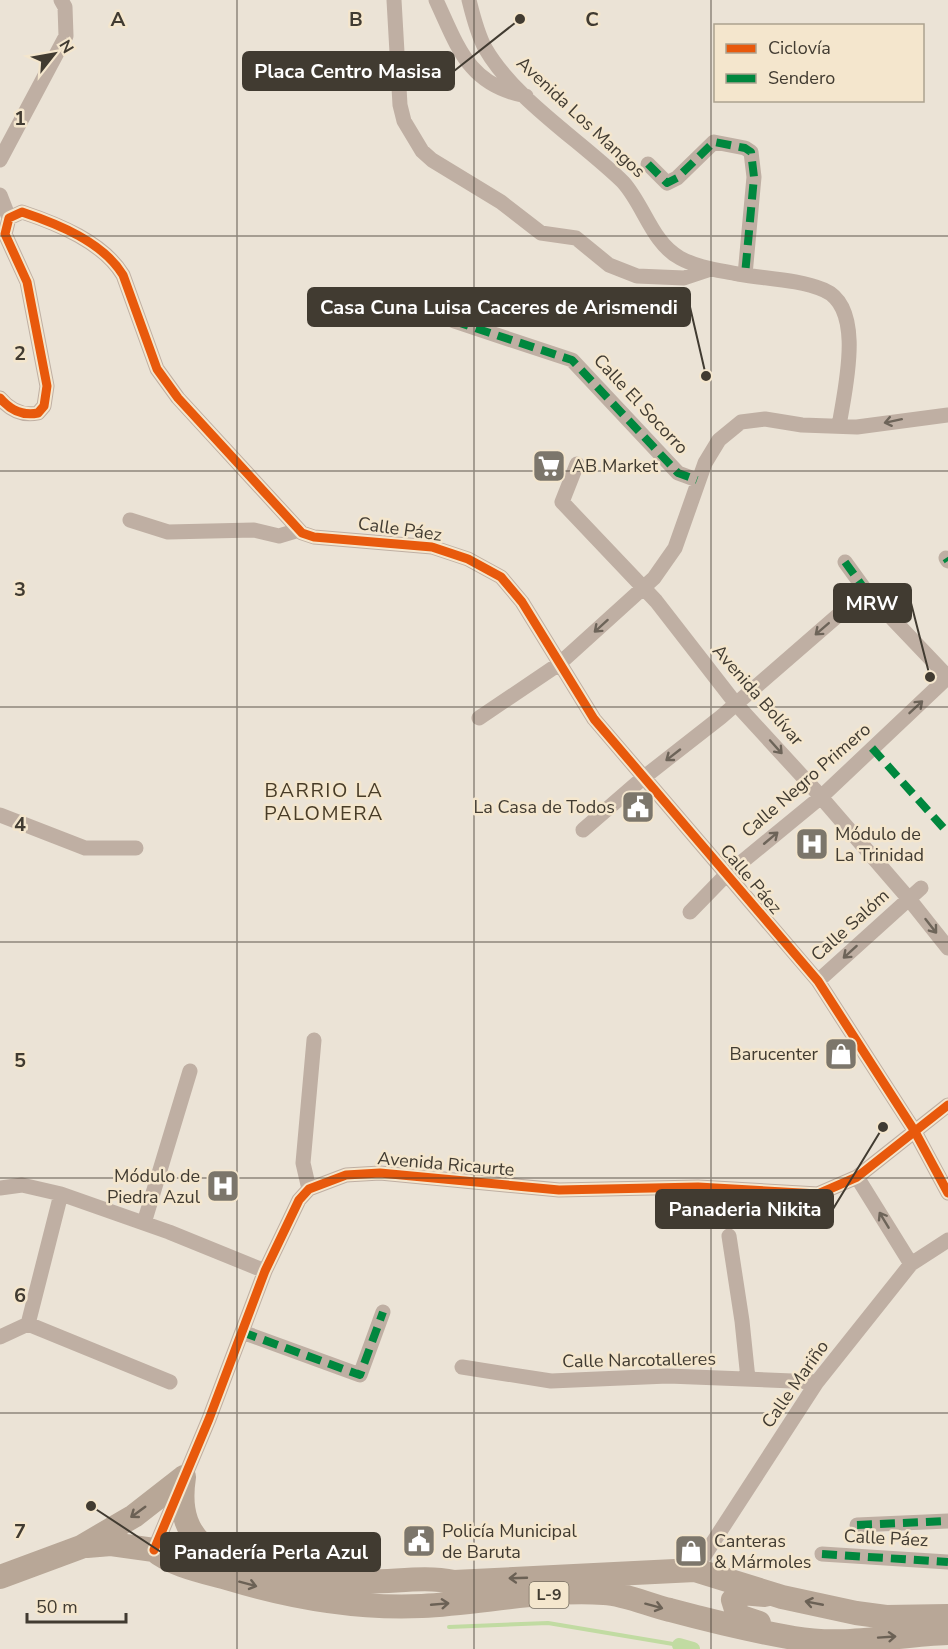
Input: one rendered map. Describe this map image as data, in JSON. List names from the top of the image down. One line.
{"streets":{"main road":["L-9"],"street":["Avenida Los Mangos","Calle El Socorro","Calle Páez","Avenida Bolívar","Calle Negro Primero","Calle Salóm","Avenida Ricaurte","Calle Narcotalleres","Calle Mariño"]},"crossings":[["Calle Páez","Calle Negro Primero"],["Calle Páez","Calle Salóm"],["Calle Páez","Avenida Ricaurte"],["Avenida Bolívar","Calle Negro Primero"],["Avenida Bolívar","Calle Salóm"],["Calle Narcotalleres","Calle Mariño"],["Calle Mariño","L-9"]],"one_way":["Calle Salóm"],"districts":["BARRIO LA PALOMERA"],"places":{"other":["Placa Centro Masisa","Casa Cuna Luisa Caceres de Arismendi","MRW","Panaderia Nikita","Panadería Perla Azul"],"supermarket":["AB Market"],"public building":["La Casa de Todos","Policía Municipal de Baruta"],"hospital":["Módulo de La Trinidad","Módulo de Piedra Azul"],"shop":["Barucenter","Canteras & Mármoles"]},"legend":["Ciclovía","Sendero"],"scale_bar":"50 m","north":"top right","grid":{"columns":["A","B","C"],"rows":["1","2","3","4","5","6","7"]}}
